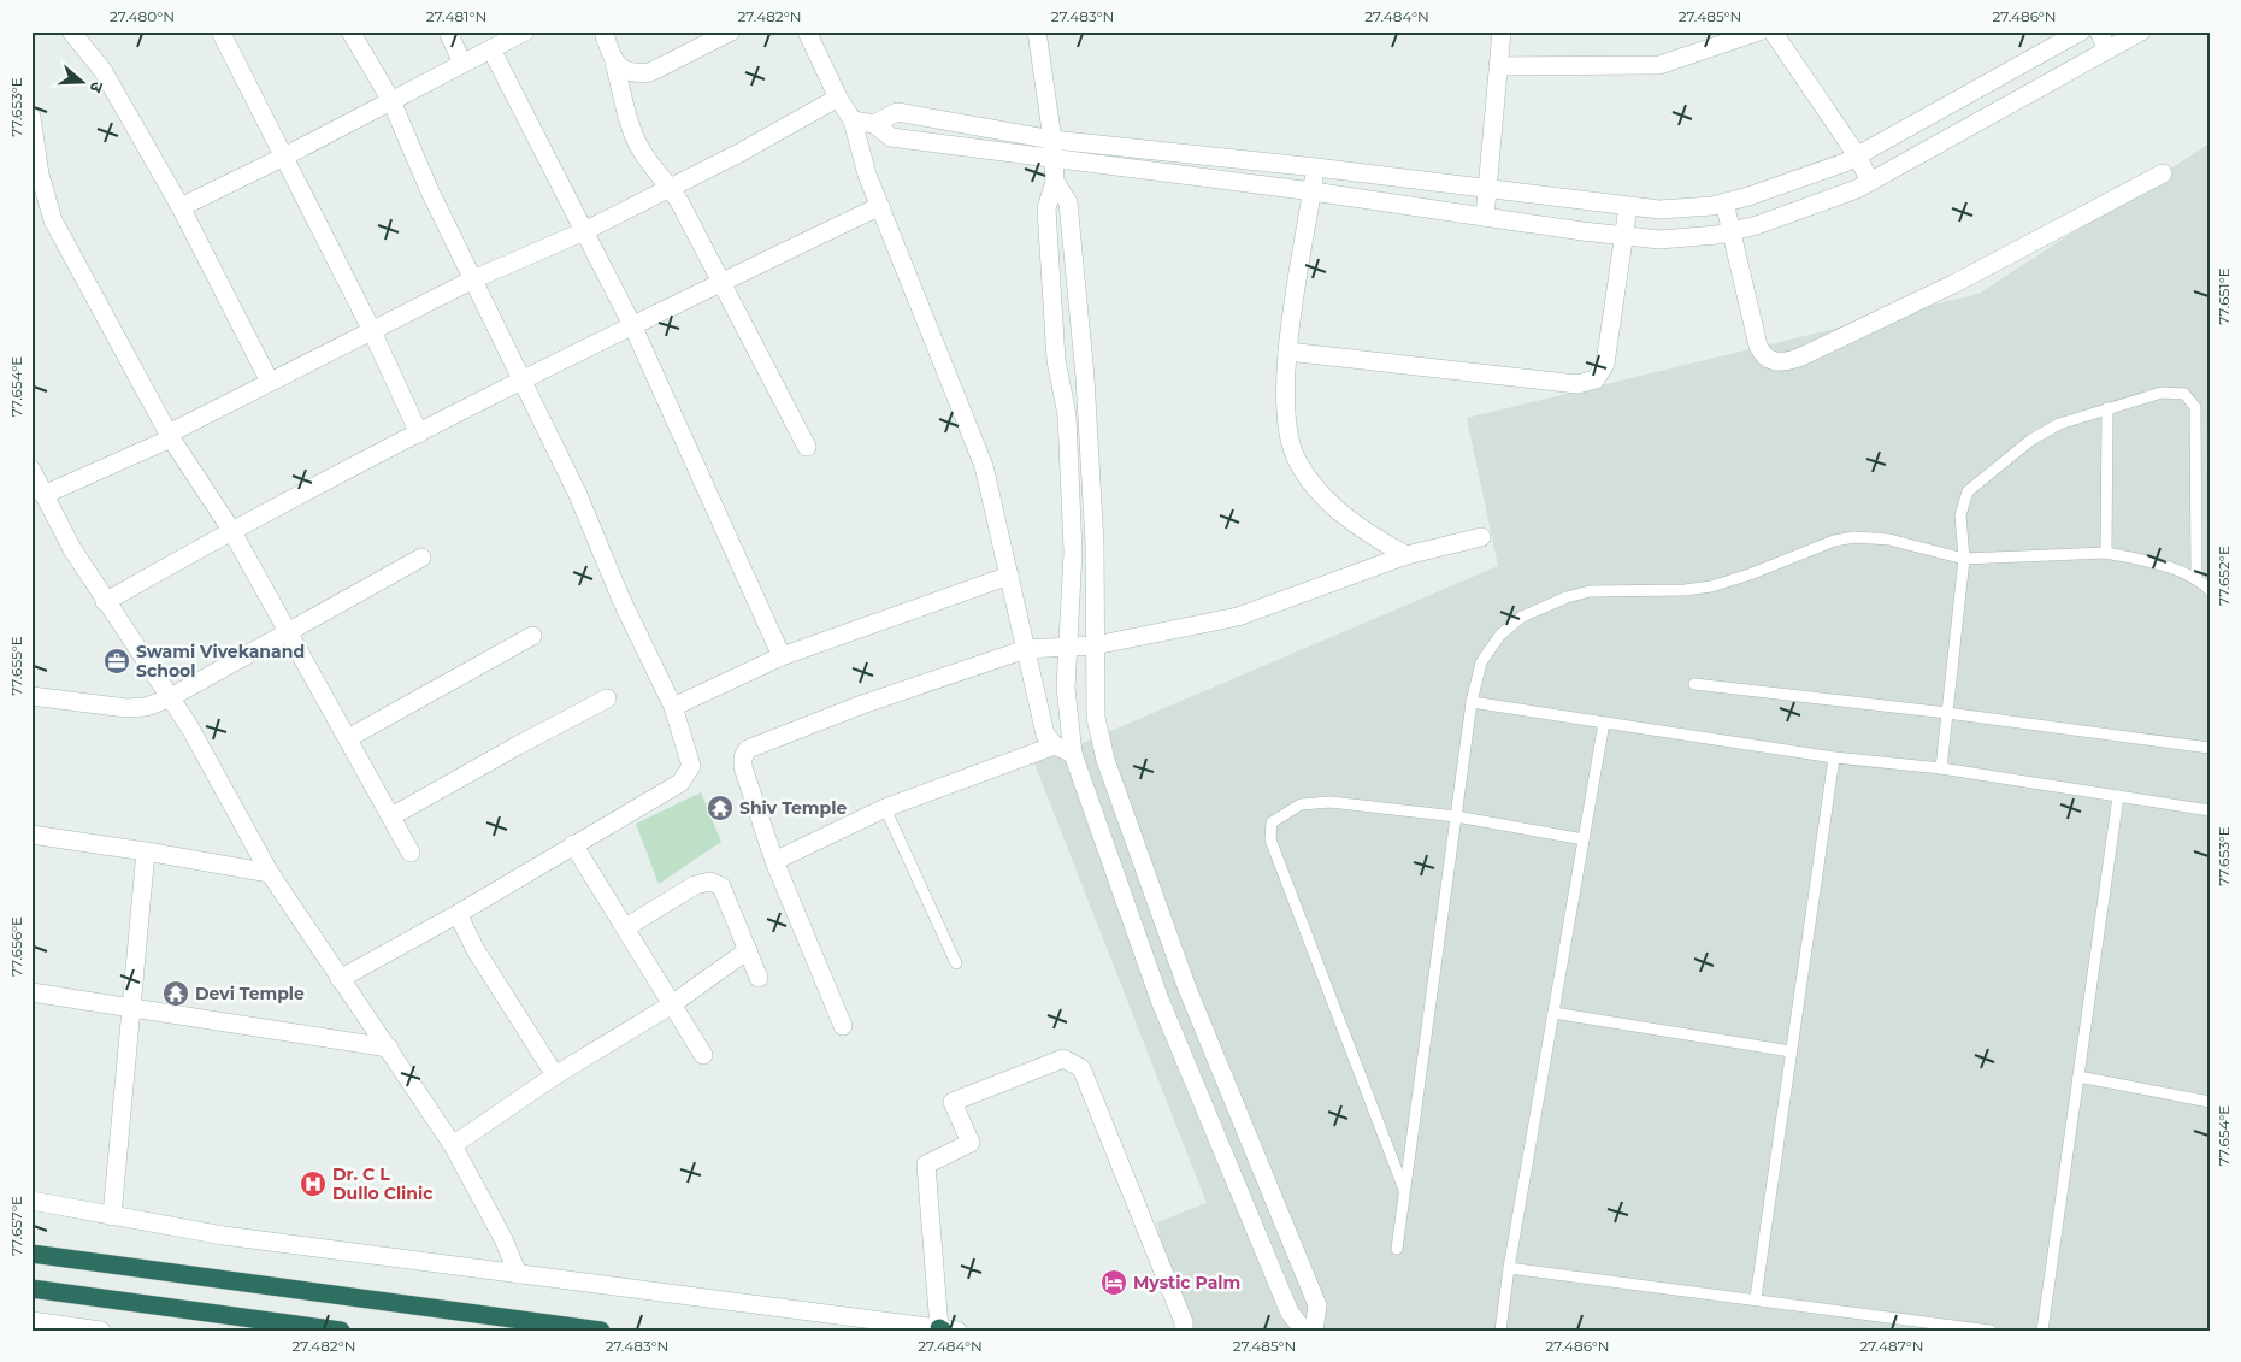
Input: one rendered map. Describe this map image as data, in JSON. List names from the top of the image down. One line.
{"places":{"office":["Swami Vivekanand School"],"temple":["Shiv Temple","Devi Temple"],"hospital":["Dr. C L Dullo Clinic"],"hotel":["Mystic Palm"]},"north":"right","coordinates":["27.480°N","27.481°N","27.482°N","27.483°N","27.484°N","27.485°N","27.486°N","77.653°E","77.651°E","77.654°E","77.652°E","77.655°E","77.656°E","77.657°E","27.487°N"]}
